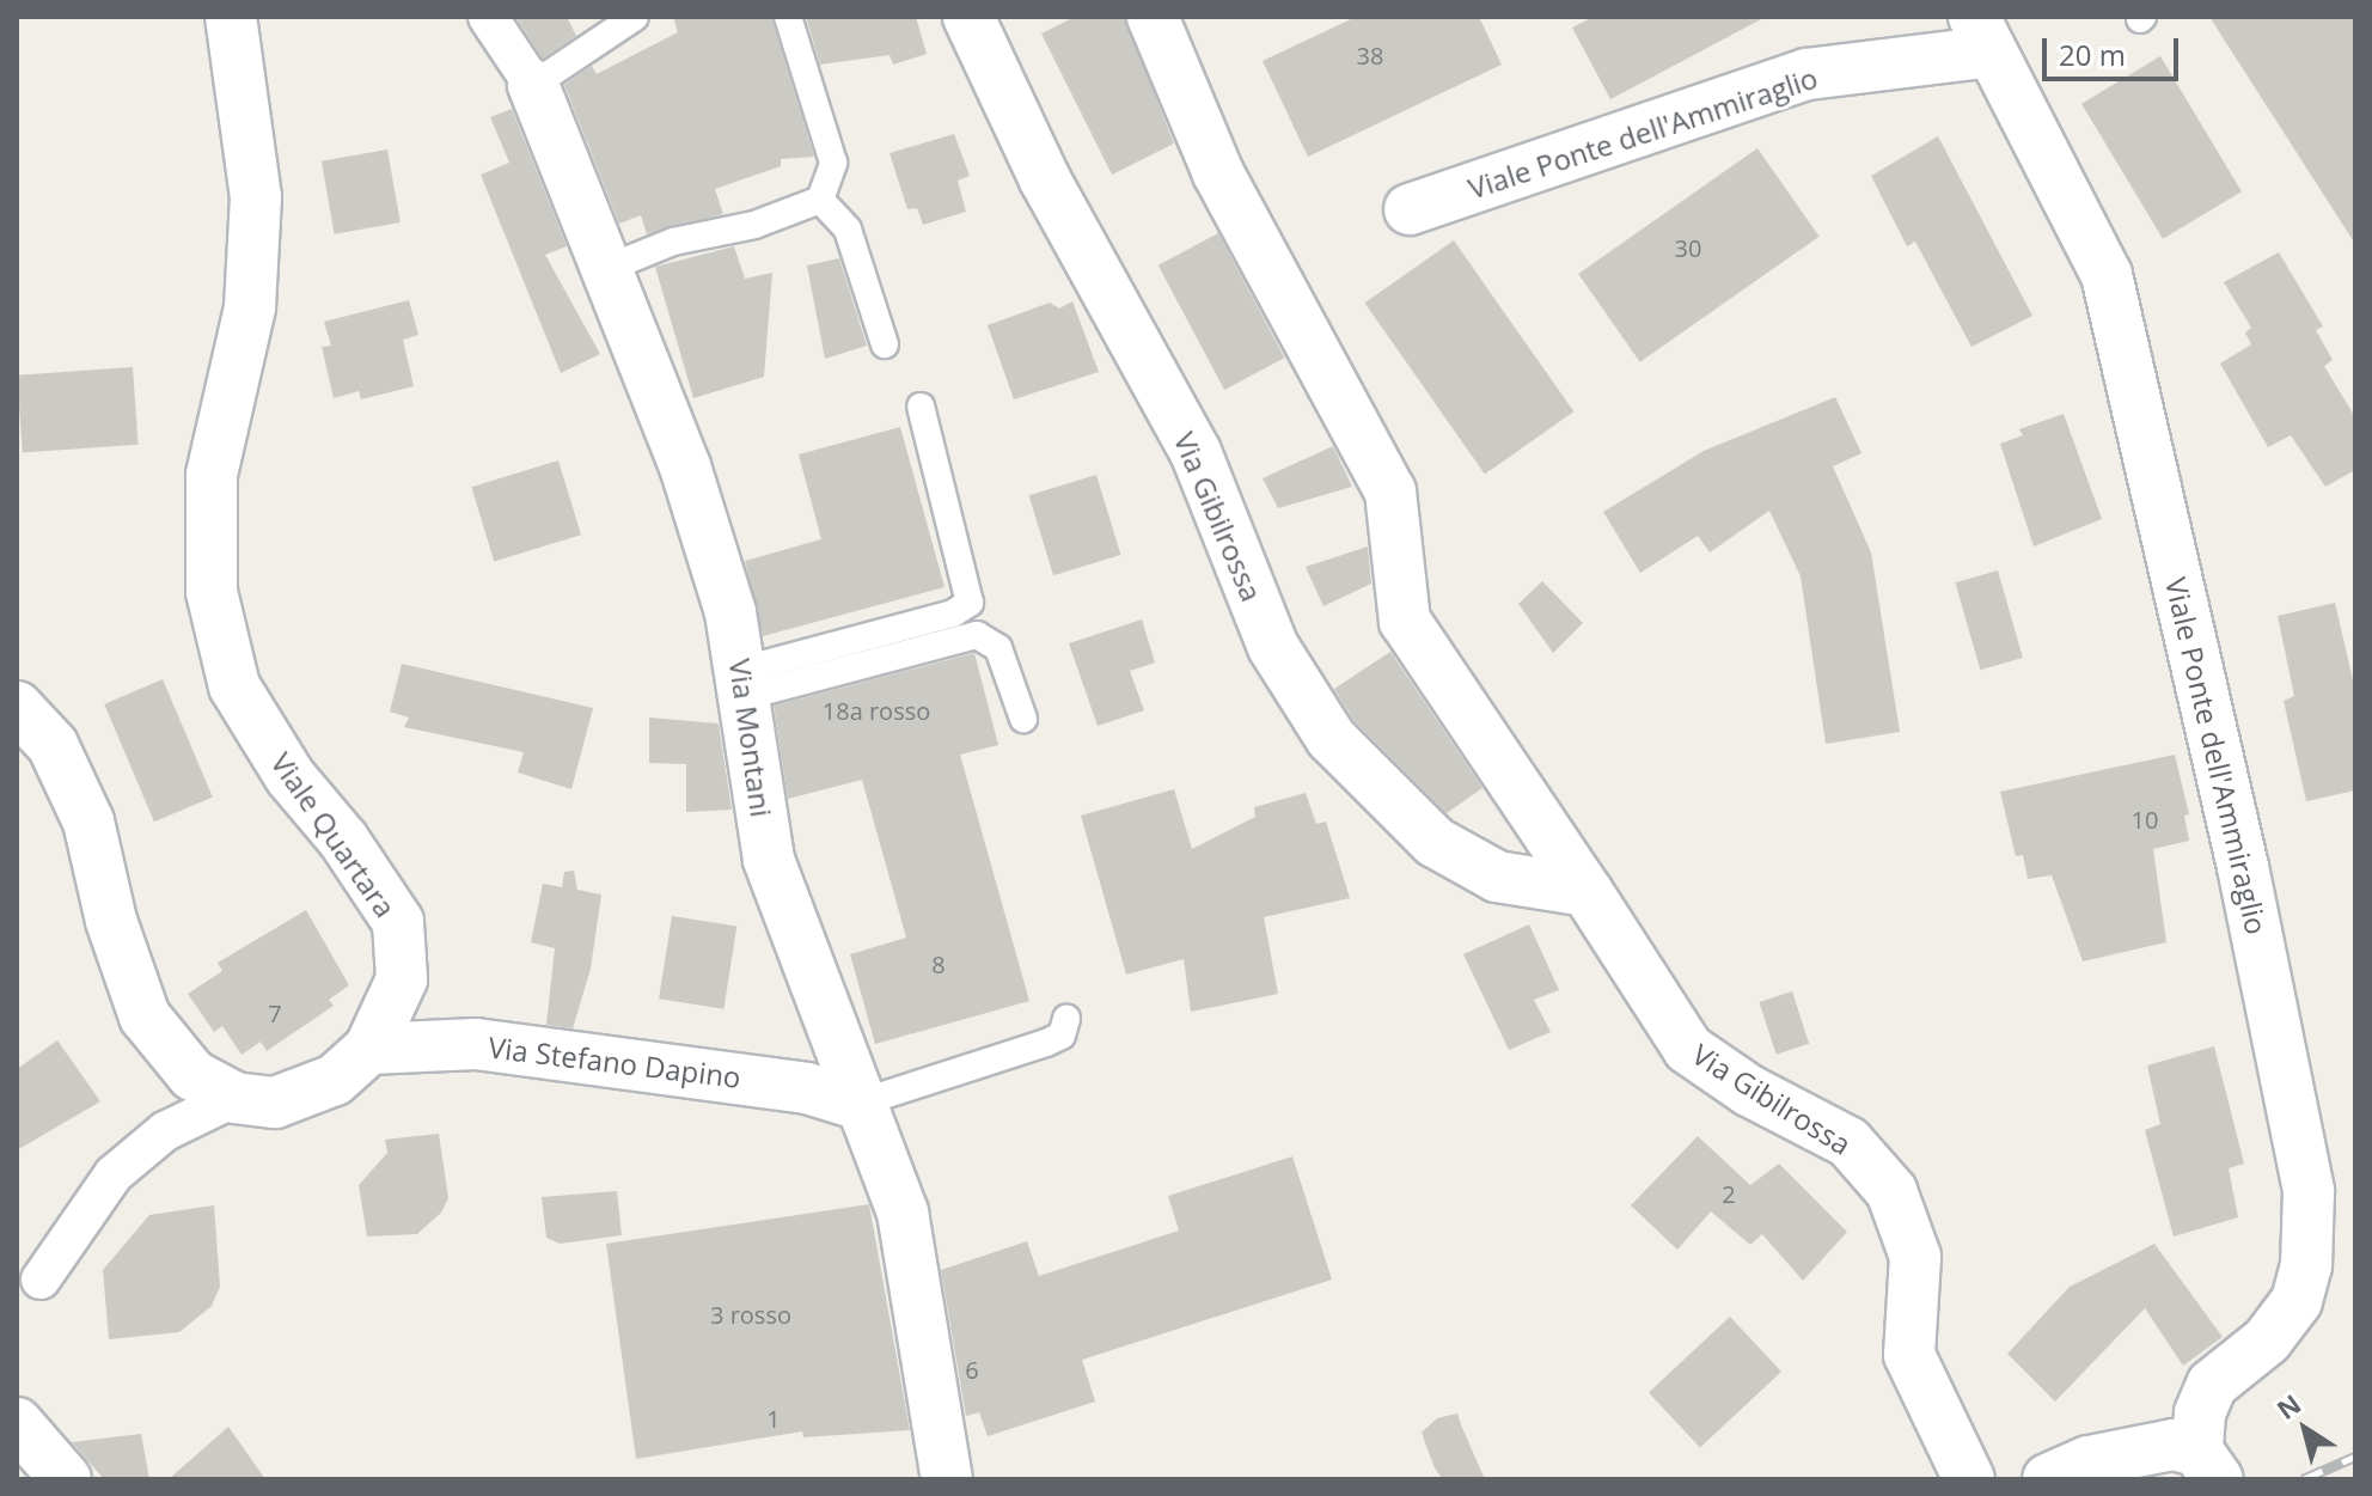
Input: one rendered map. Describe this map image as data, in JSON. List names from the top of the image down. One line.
{"streets":{"street":["Viale Ponte dell'Ammiraglio","Via Gibilrossa","Via Montani","Viale Quartara","Via Stefano Dapino"]},"crossings":[["Via Montani","Via Stefano Dapino"],["Viale Quartara","Via Stefano Dapino"]],"house_numbers":["38","30","18a rosso","10","8","7","2","3 rosso","6","1"],"scale_bar":"20 m","north":"top left"}
